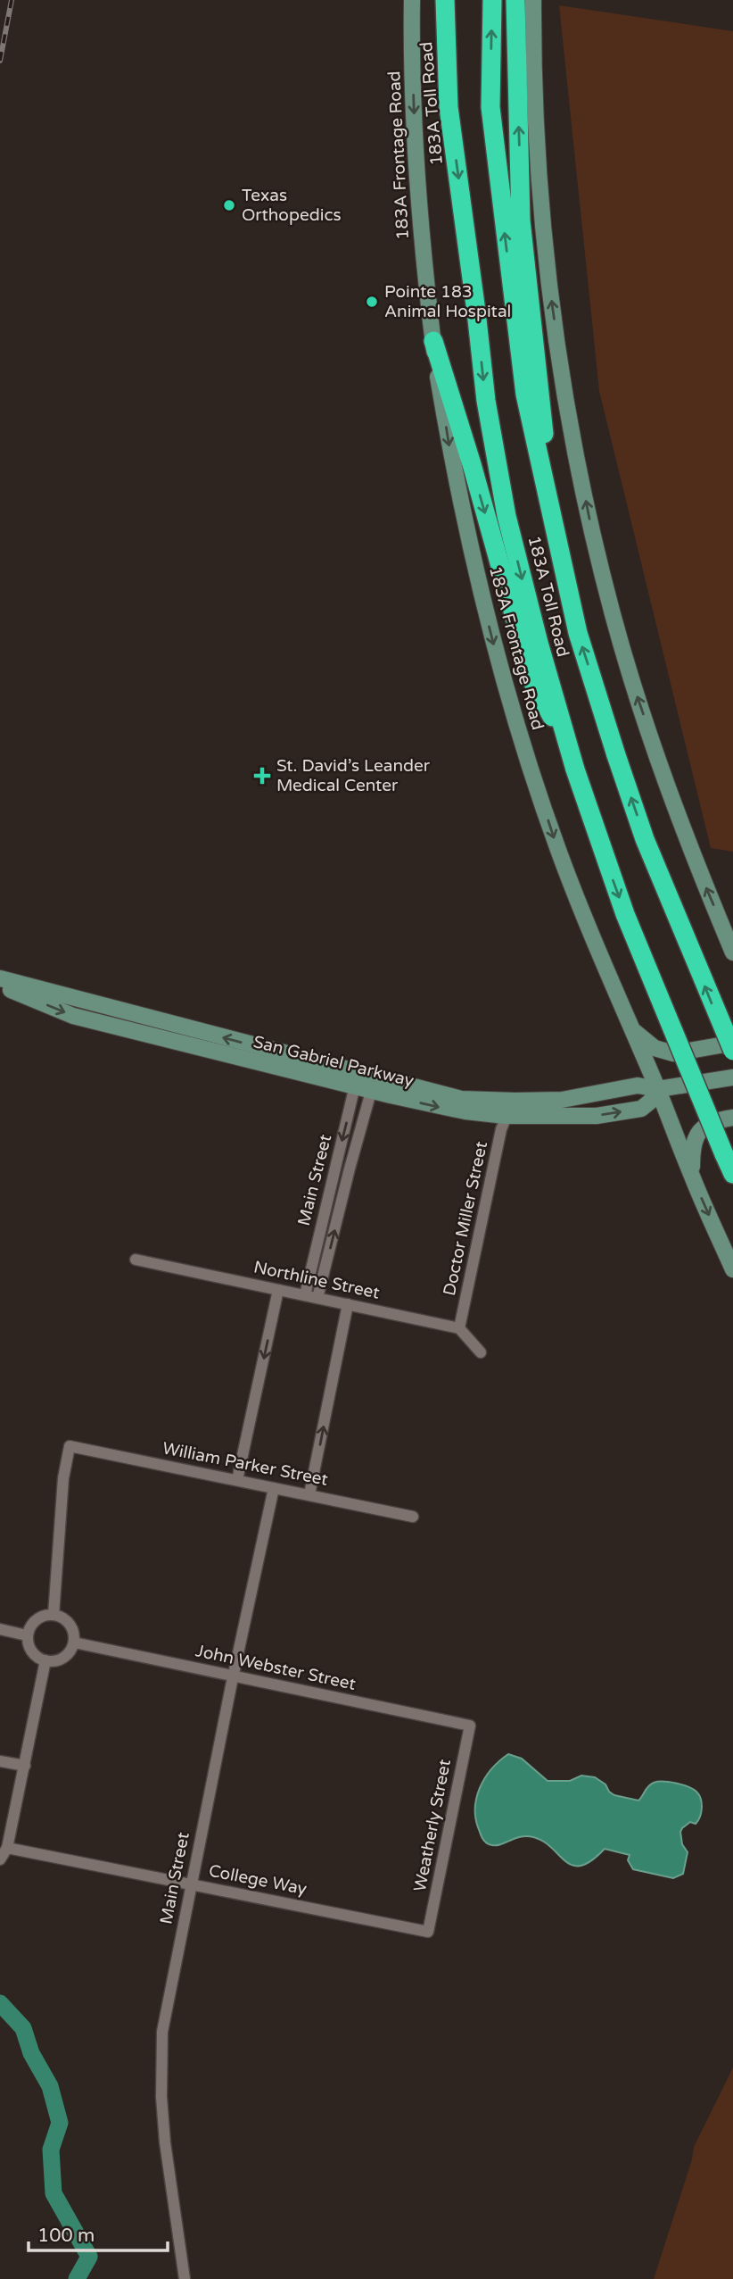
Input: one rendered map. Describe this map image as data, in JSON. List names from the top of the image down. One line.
{"streets":{"highway":["183A Toll Road"],"main road":["183A Frontage Road","San Gabriel Parkway"],"street":["Main Street","Doctor Miller Street","Northline Street","William Parker Street","John Webster Street","Weatherly Street","College Way"]},"crossings":[["183A Frontage Road","San Gabriel Parkway"],["San Gabriel Parkway","Main Street"],["San Gabriel Parkway","Doctor Miller Street"],["Main Street","Northline Street"],["Main Street","William Parker Street"],["Main Street","John Webster Street"],["Main Street","College Way"],["Doctor Miller Street","Northline Street"],["William Parker Street","John Webster Street"],["John Webster Street","Weatherly Street"],["Weatherly Street","College Way"]],"places":{"other":["Texas Orthopedics","Pointe 183 Animal Hospital"],"health":["St. David’s Leander Medical Center"]},"scale_bar":"100 m"}
